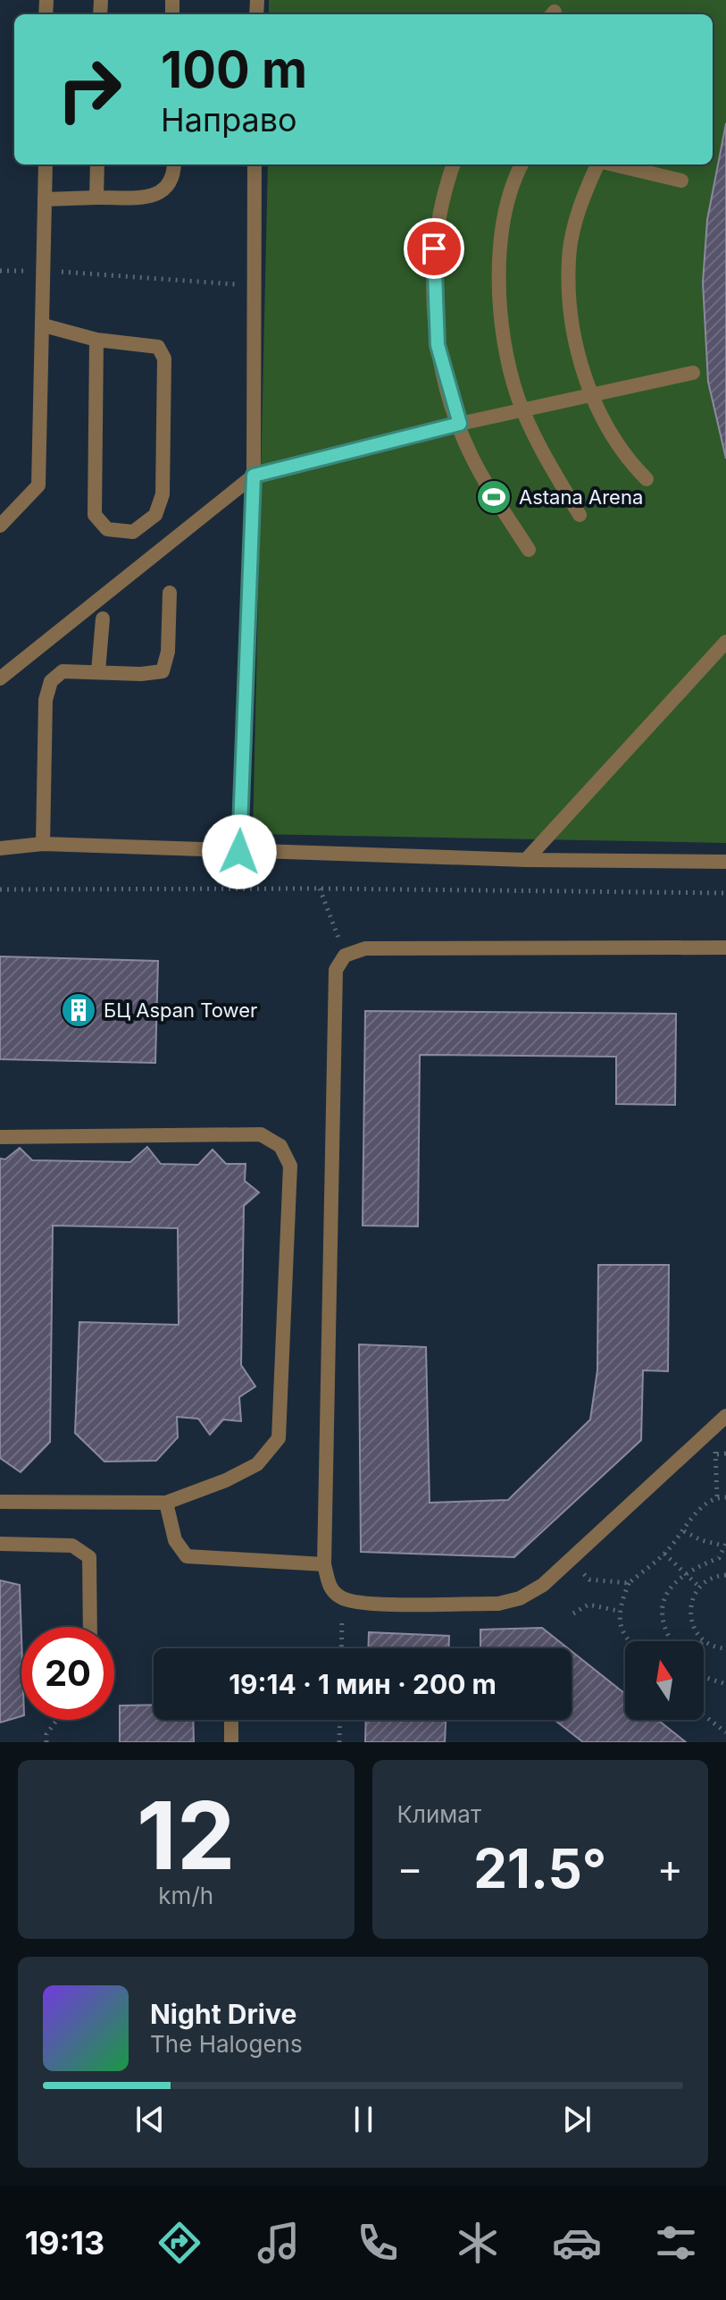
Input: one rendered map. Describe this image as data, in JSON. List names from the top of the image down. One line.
{"places":{"sports":["Astana Arena"],"building":["БЦ Aspan Tower"]},"north":"top","page":{"turn":["100 m","Направо"],"limit":"20","trip":"19:14 · 1 мин · 200 m","tile":[["12","km/h"],"Климат"],"heat":["−","21.5°","+"],"song":["Night Drive","The Halogens"],"tabs":"19:13"}}
